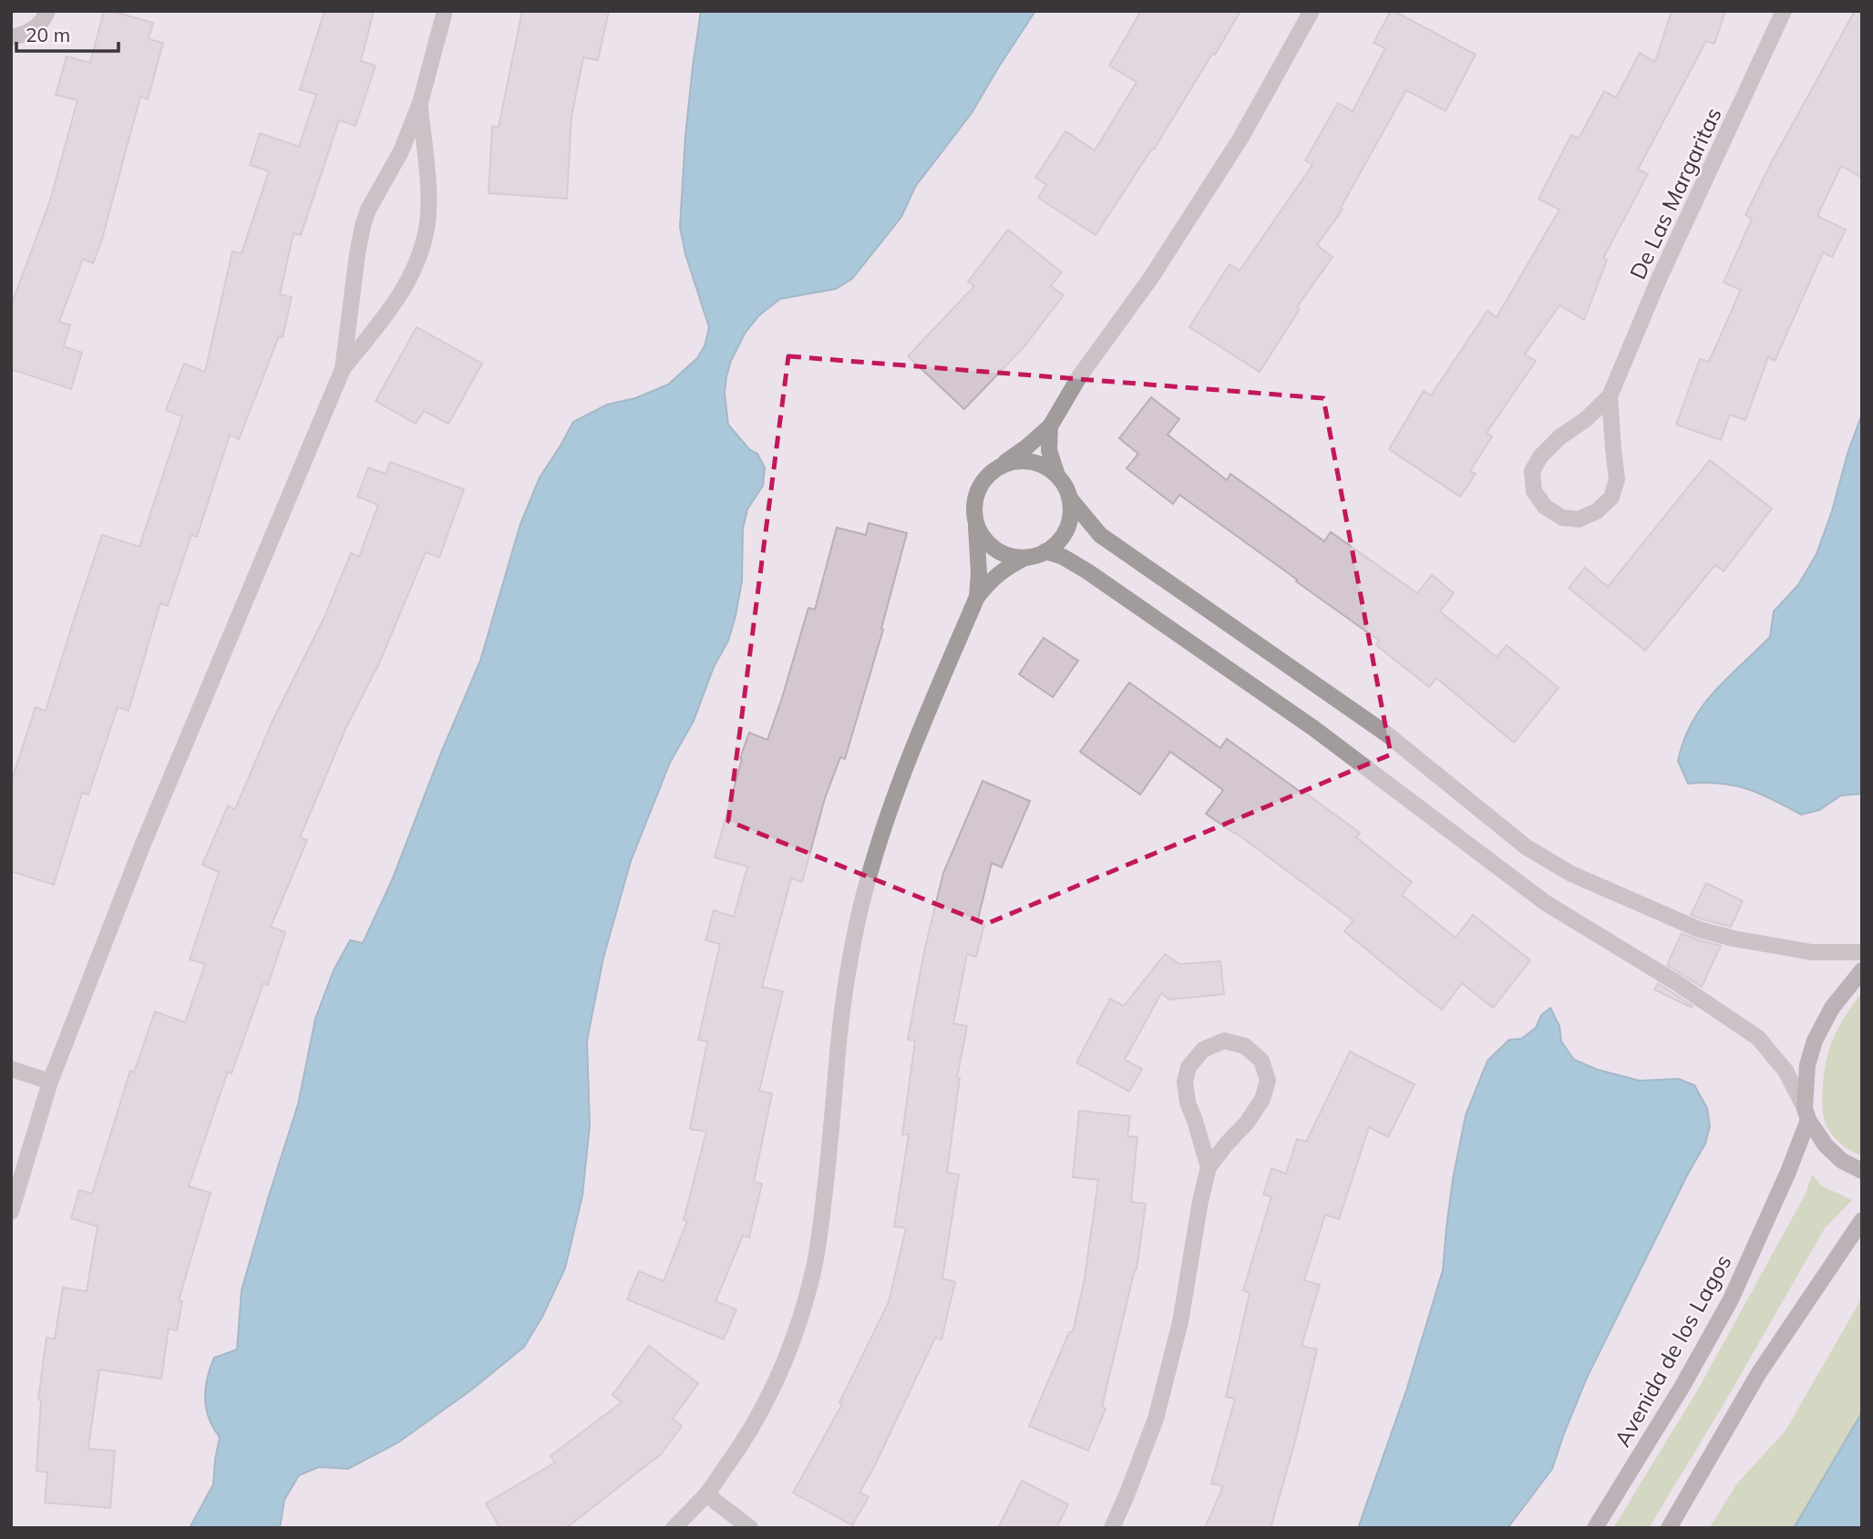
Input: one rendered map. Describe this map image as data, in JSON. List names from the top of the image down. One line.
{"streets":{"street":["De Las Margaritas","Avenida de los Lagos"]},"scale_bar":"20 m"}
